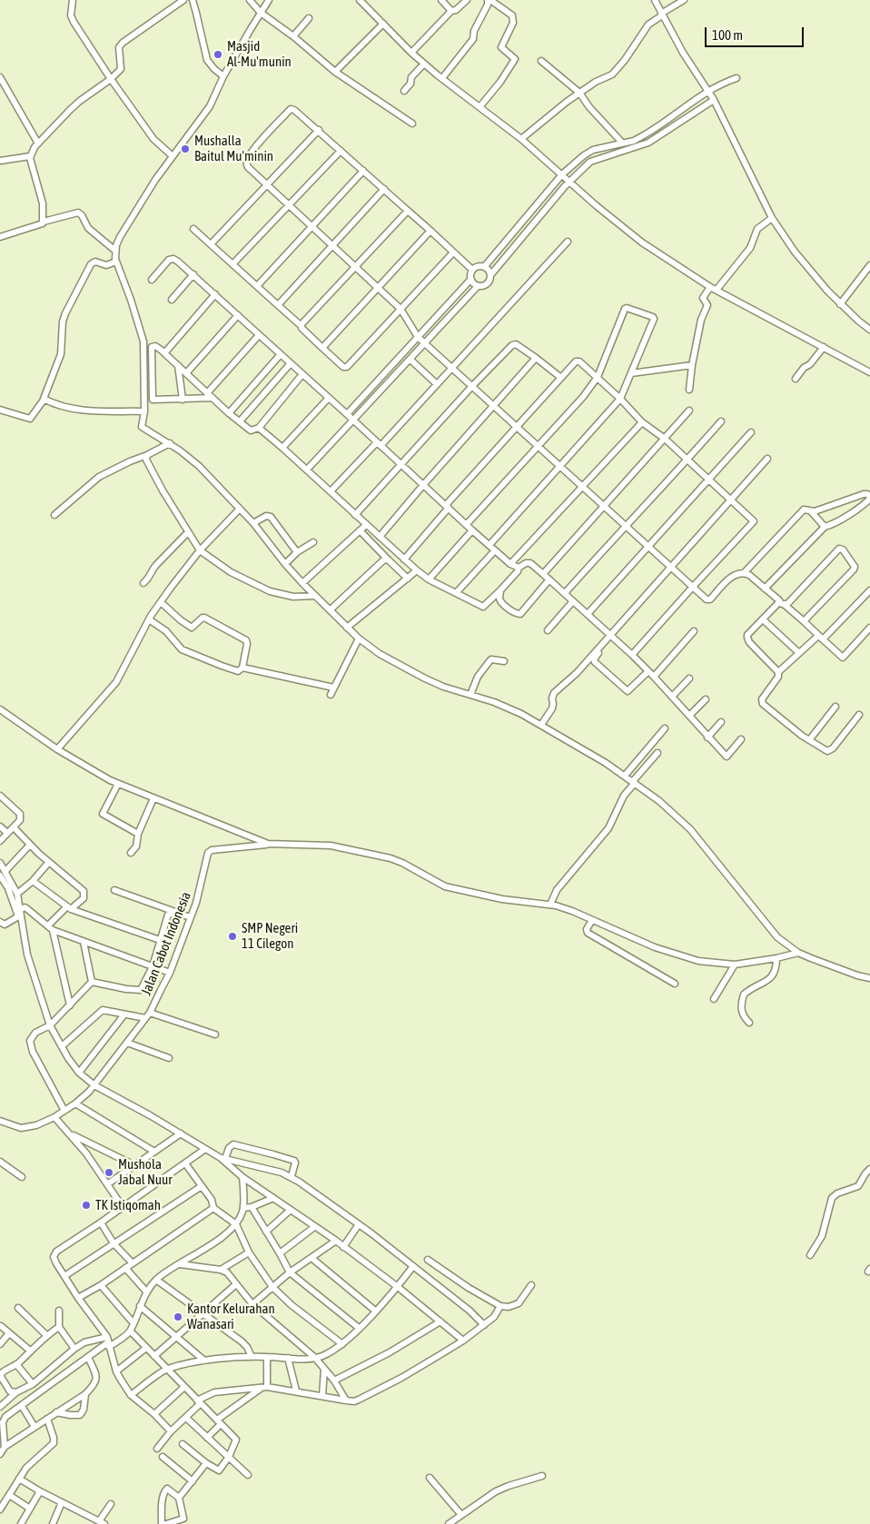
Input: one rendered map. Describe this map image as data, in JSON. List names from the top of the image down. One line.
{"streets":{"street":["Jalan Cabot Indonesia"]},"places":["Masjid Al-Mu'munin","Mushalla Baitul Mu'minin","SMP Negeri 11 Cilegon","Mushola Jabal Nuur","TK Istiqomah","Kantor Kelurahan Wanasari"],"scale_bar":"100 m"}
